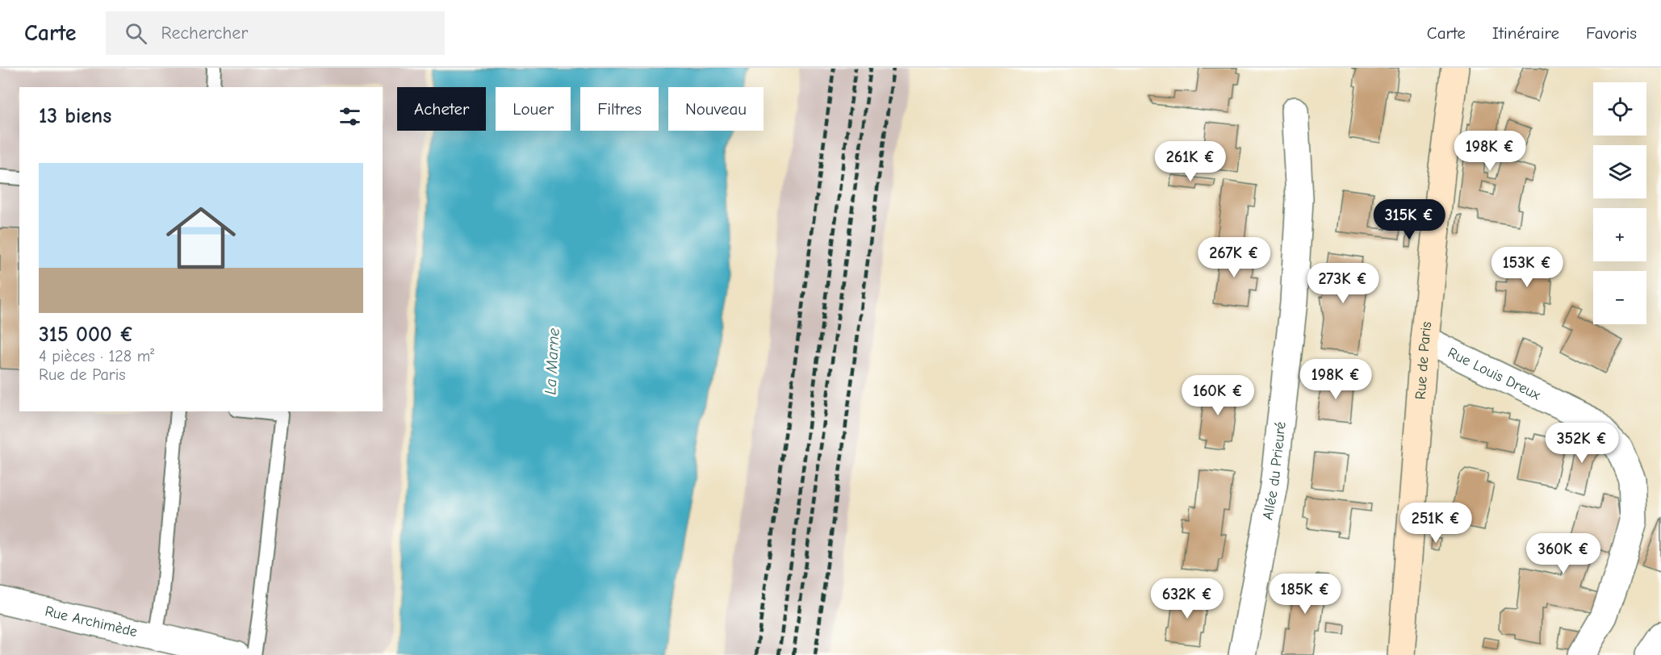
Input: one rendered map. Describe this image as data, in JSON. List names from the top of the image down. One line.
{"streets":{"main road":["Rue de Paris"],"street":["Rue Louis Dreux","Allée du Prieuré","Rue Archimède"]},"crossings":[["Rue de Paris","Rue Louis Dreux"]],"water":["La Marne"],"page":{"header":"Carte","search":"Rechercher","nav":["Carte","Itinéraire","Favoris"],"map_buttons":["+","−"],"chip":["Acheter","Louer","Filtres","Nouveau"],"heading":"13 biens","price":["198K €","261K €","315K €","267K €","153K €","273K €","198K €","160K €","352K €","251K €","360K €","185K €","632K €"],"list":[{"name":"315 000 €","note":"4 pièces · 128 m² · Rue de Paris"}]}}
